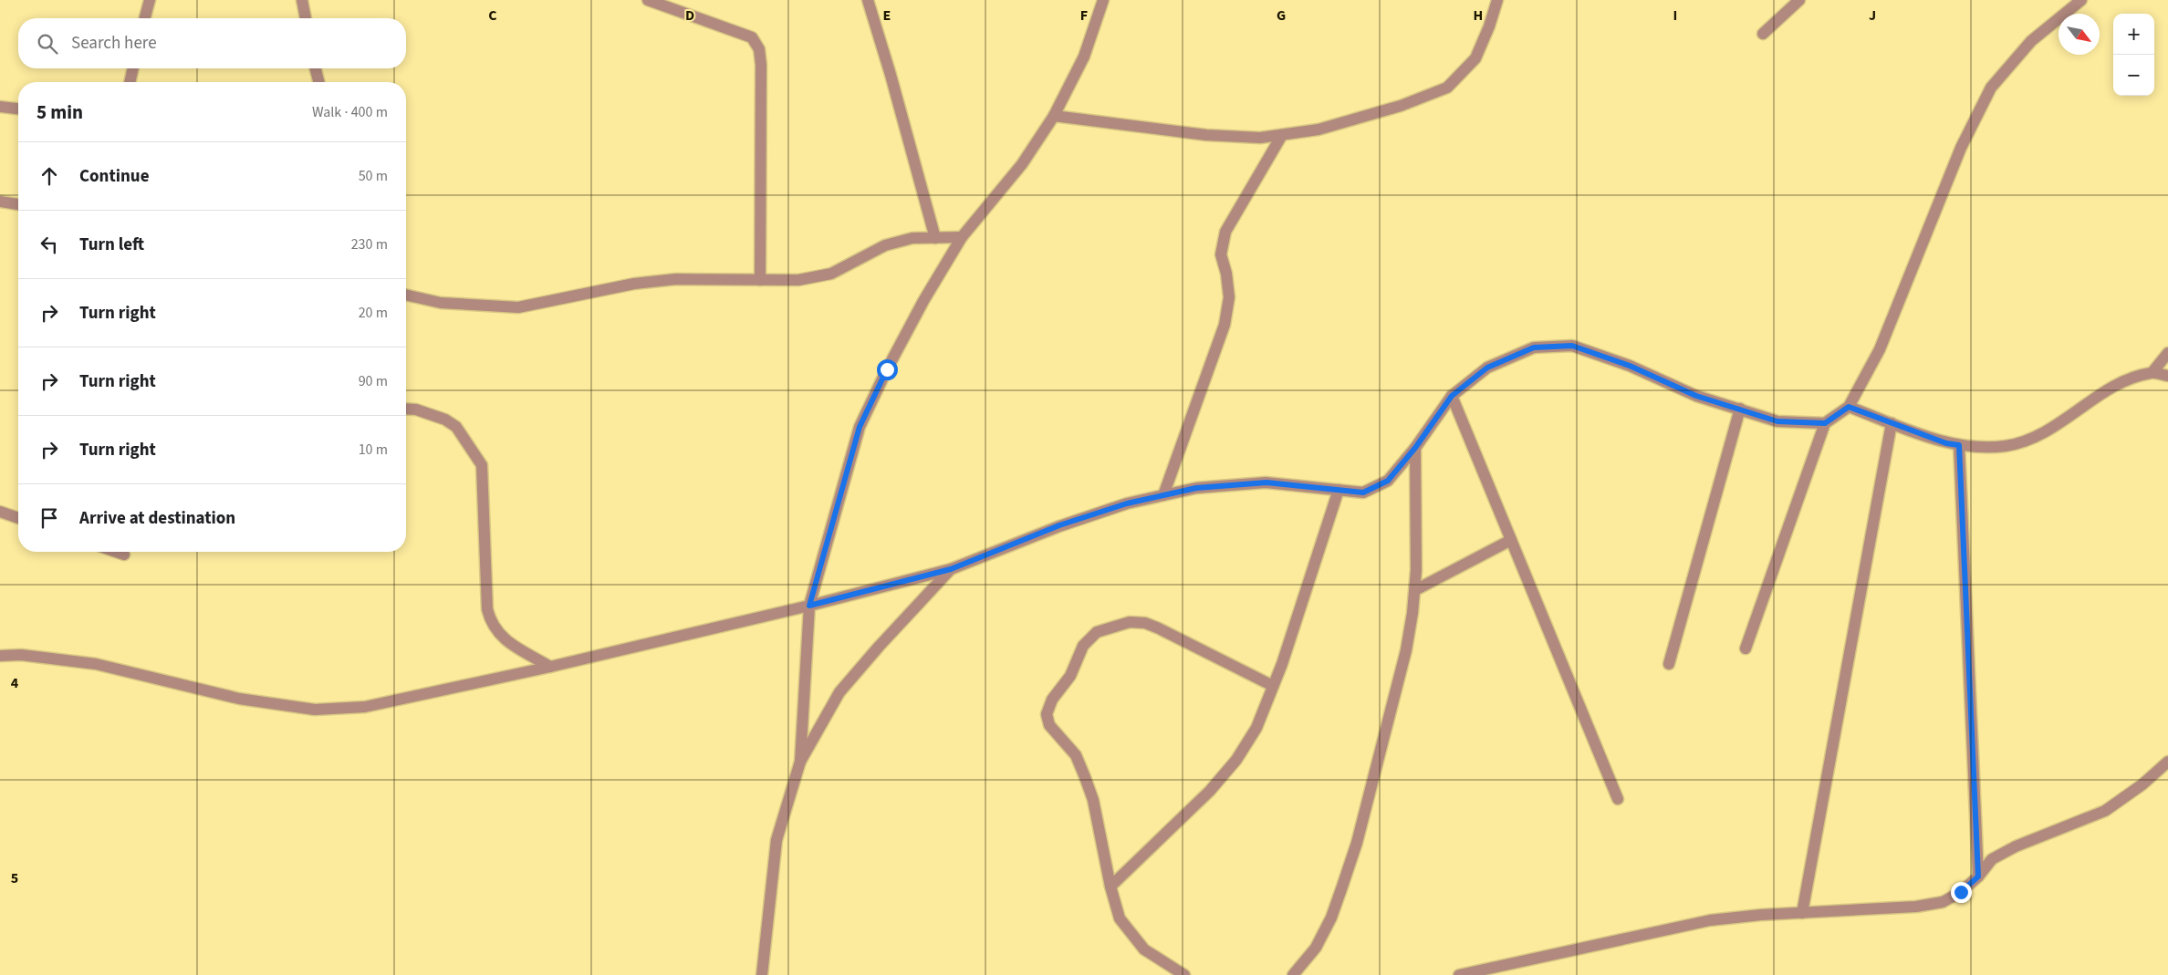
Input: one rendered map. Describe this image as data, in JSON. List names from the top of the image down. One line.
{"north":"bottom right","page":{"map_buttons":["+","−"],"search":"Search here","heading":["5 min","Walk · 400 m"],"list":[["Continue","50 m"],["Turn left","230 m"],["Turn right","20 m"],["Turn right","90 m"],["Turn right","10 m"],"Arrive at destination"]},"grid":{"columns":["C","D","E","F","G","H","I","J"],"rows":["4","5"]}}
